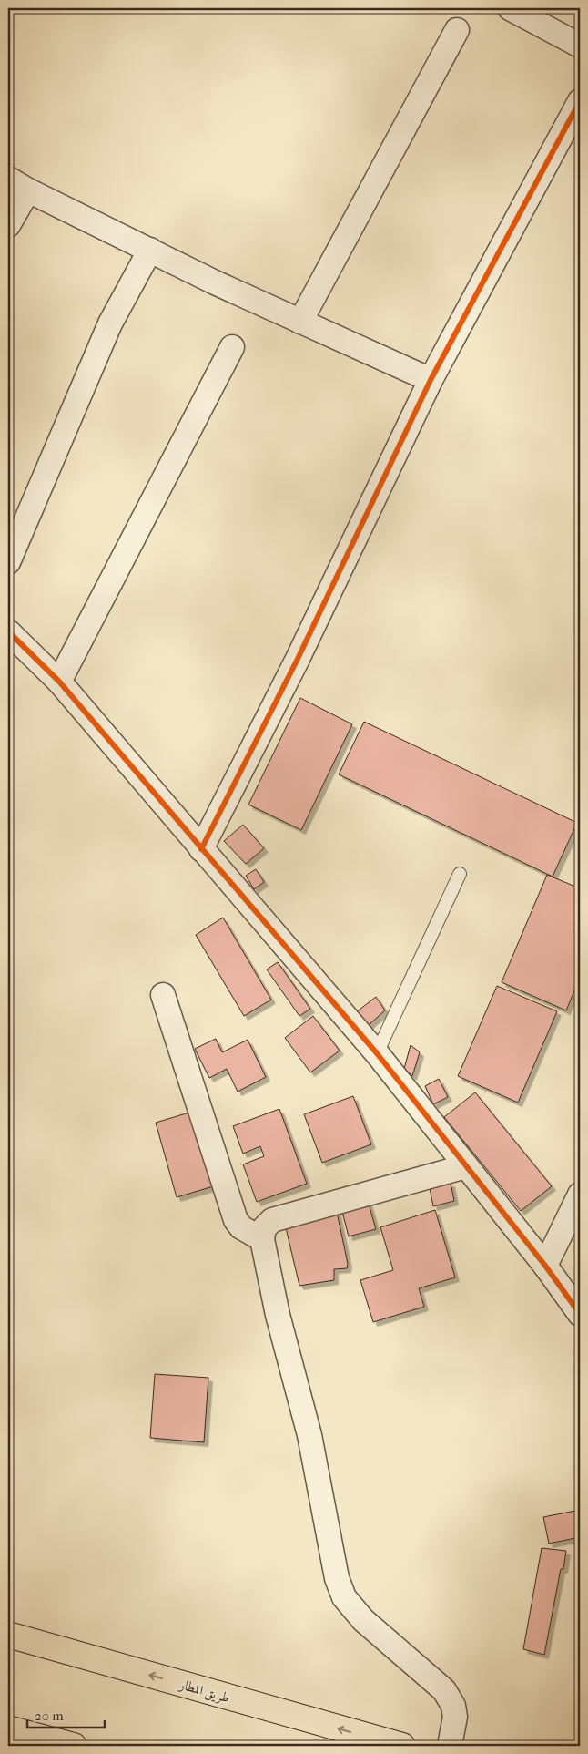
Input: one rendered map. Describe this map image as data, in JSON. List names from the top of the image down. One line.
{"streets":{"highway":["طريق المطار"]},"one_way":["طريق المطار"],"scale_bar":"20 m"}
